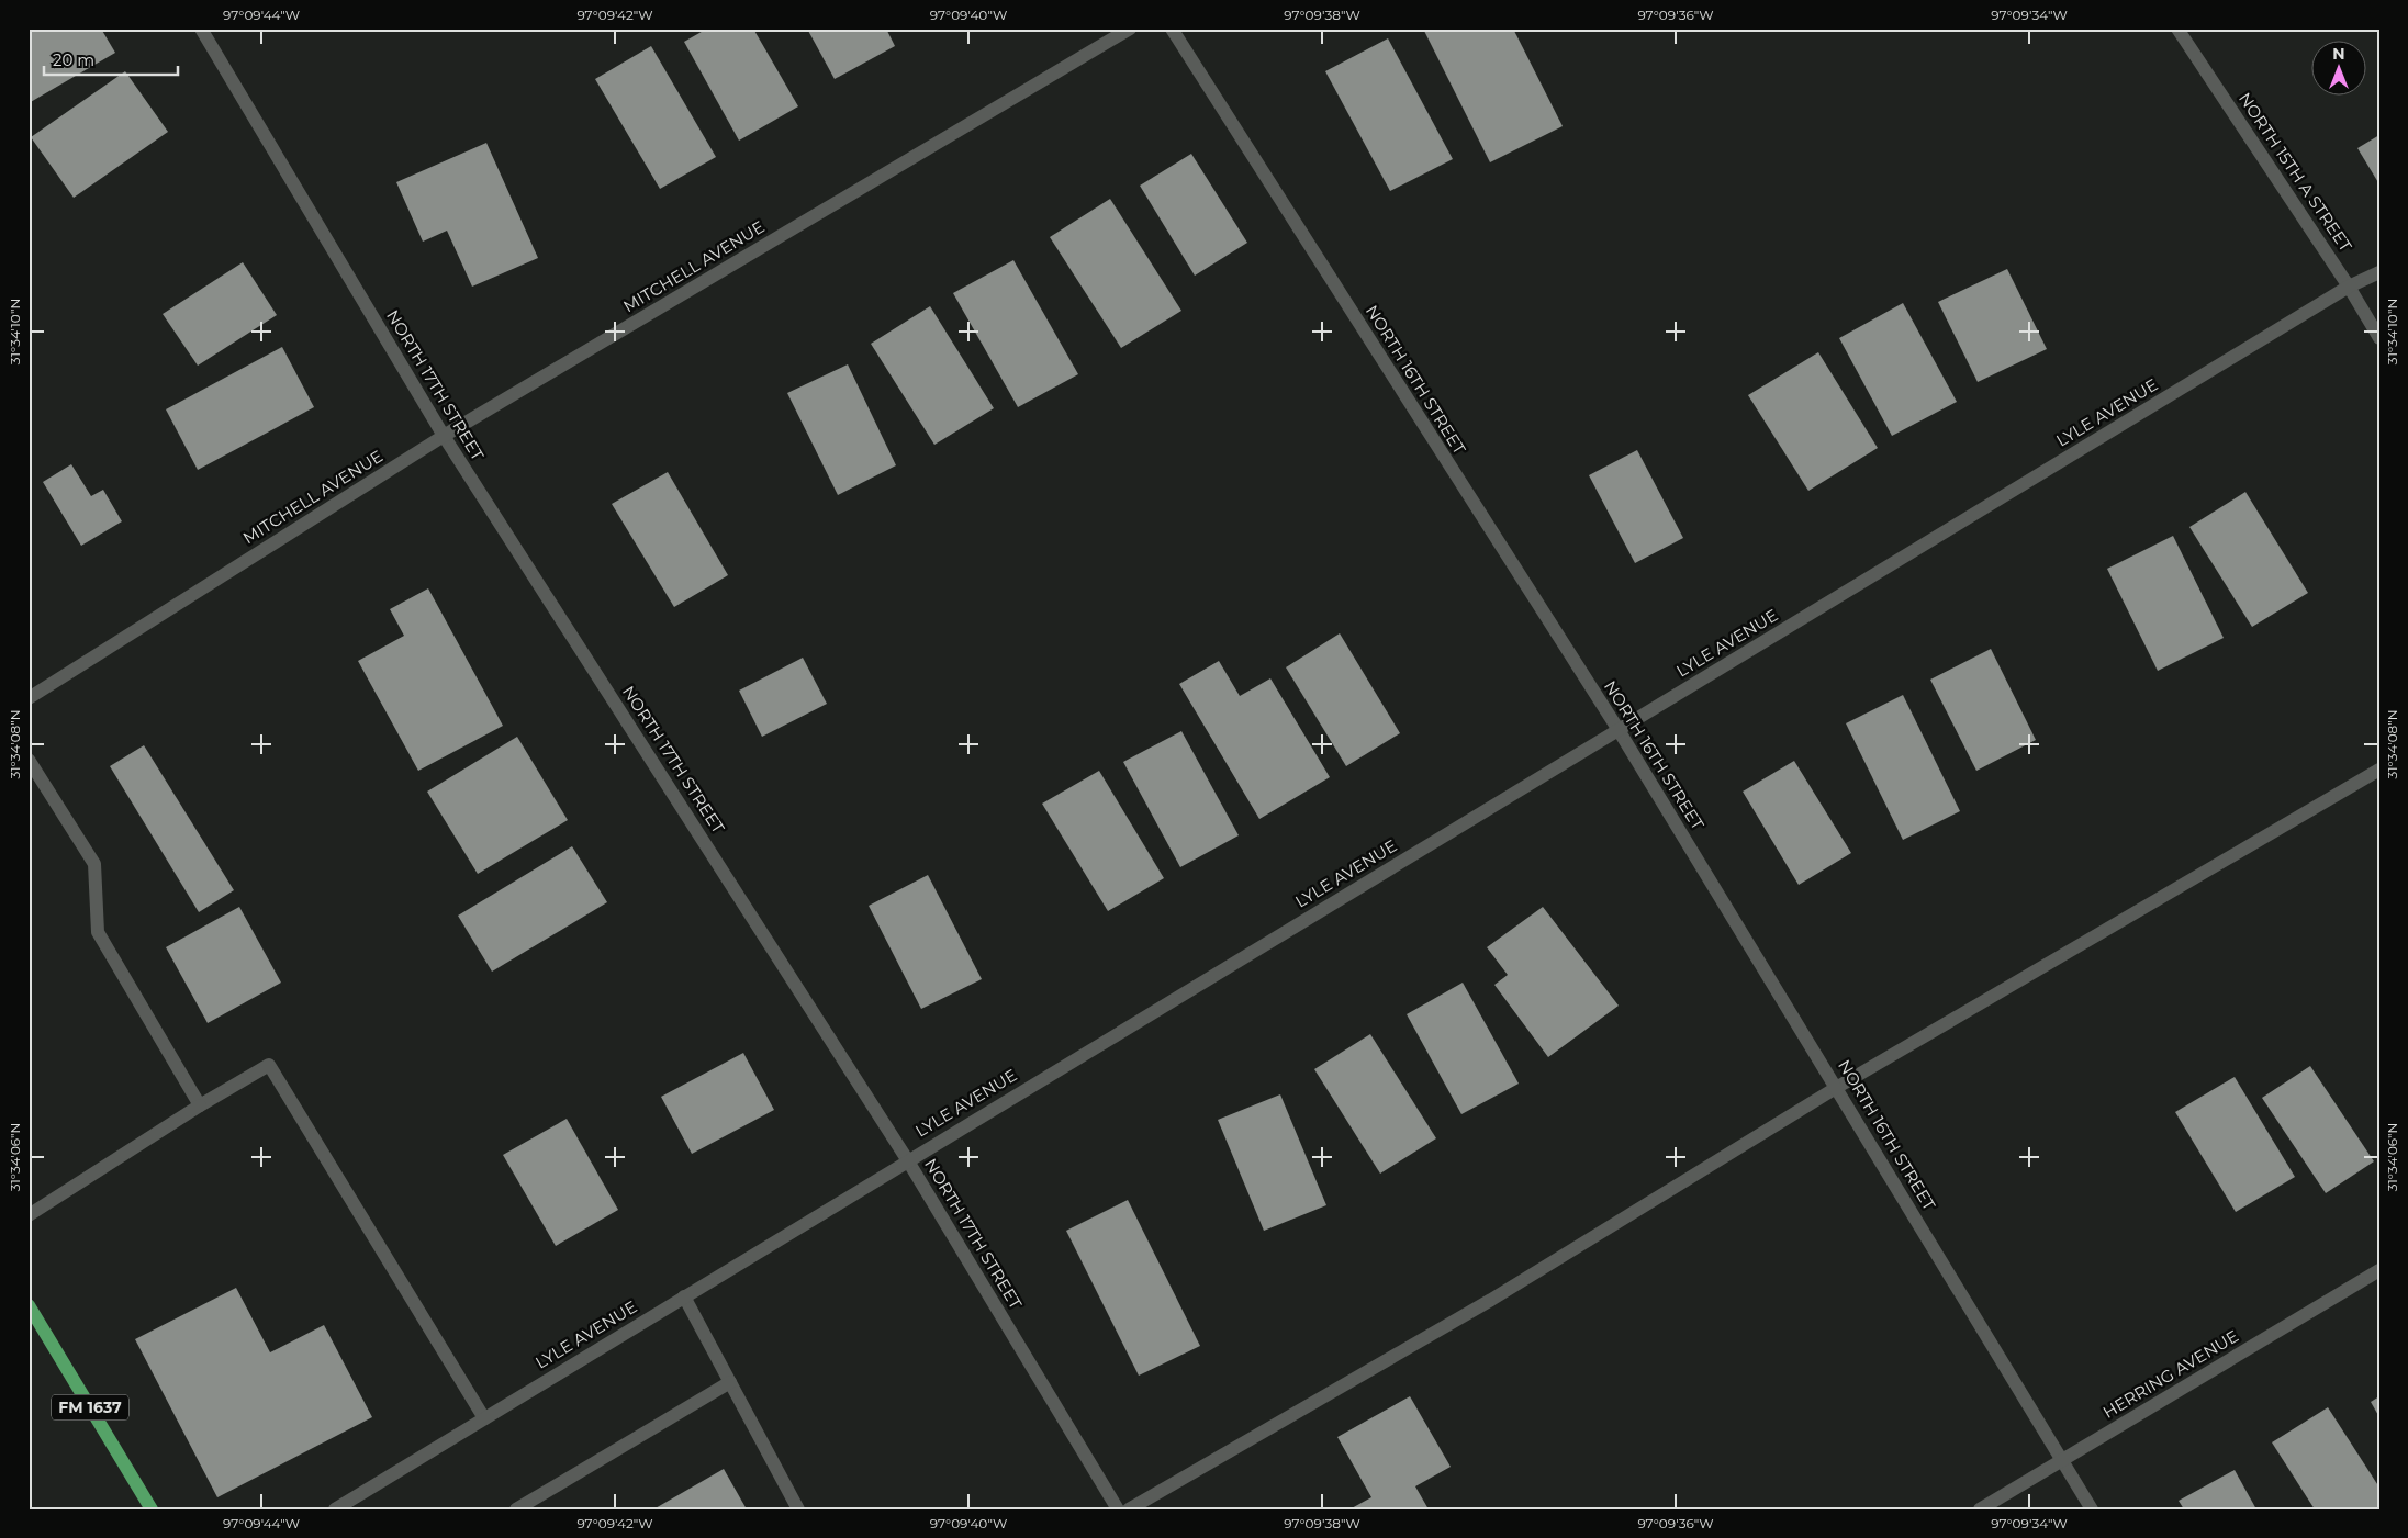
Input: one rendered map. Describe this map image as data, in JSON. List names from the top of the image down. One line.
{"streets":{"main road":["FM 1637"],"street":["NORTH 15TH A STREET","MITCHELL AVENUE","NORTH 16TH STREET","NORTH 17TH STREET","LYLE AVENUE","HERRING AVENUE"]},"crossings":[["NORTH 15TH A STREET","LYLE AVENUE"],["MITCHELL AVENUE","NORTH 17TH STREET"],["NORTH 16TH STREET","LYLE AVENUE"],["NORTH 16TH STREET","HERRING AVENUE"],["NORTH 17TH STREET","LYLE AVENUE"]],"scale_bar":"20 m","north":"top","coordinates":["97°09'44\"W","97°09'42\"W","97°09'40\"W","97°09'38\"W","97°09'36\"W","97°09'34\"W","31°34'10\"N","31°34'08\"N","31°34'06\"N"]}
